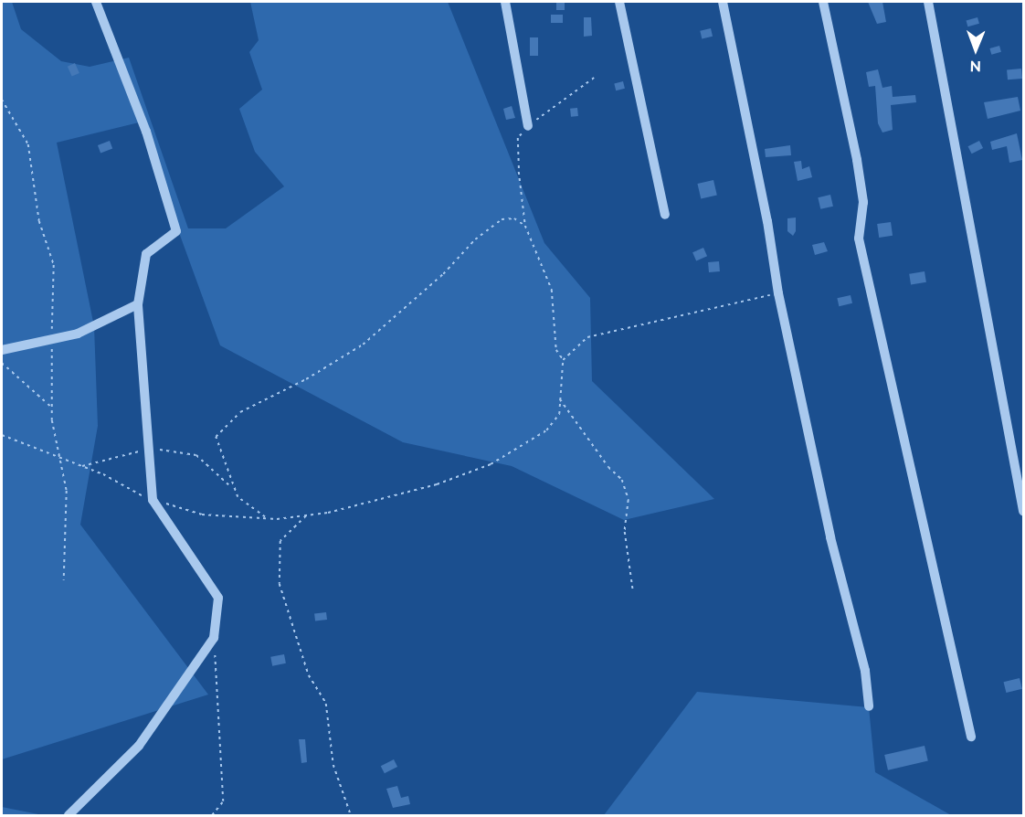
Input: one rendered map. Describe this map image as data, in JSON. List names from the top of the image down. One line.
{"north":"bottom"}
